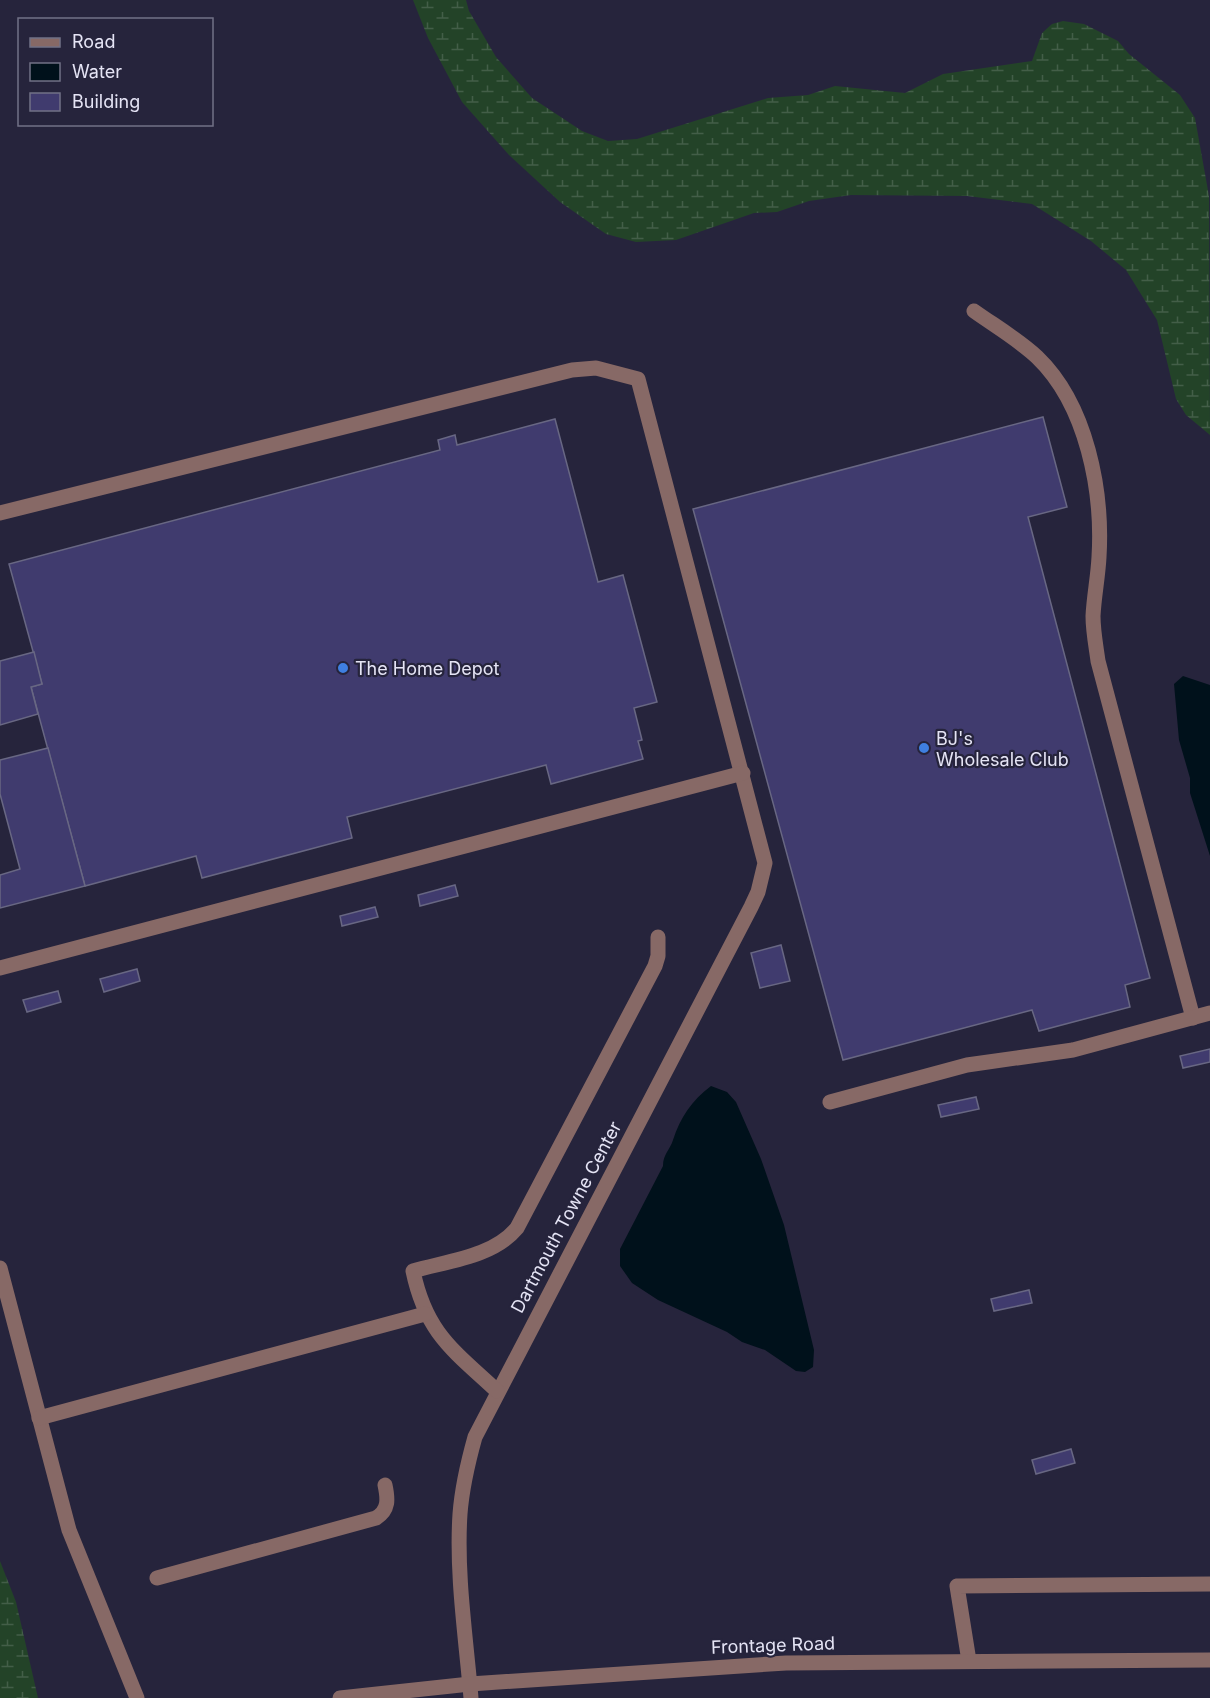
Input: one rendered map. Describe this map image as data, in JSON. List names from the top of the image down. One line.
{"streets":{"street":["Dartmouth Towne Center","Frontage Road"]},"crossings":[["Dartmouth Towne Center","Frontage Road"]],"places":["The Home Depot","BJ's Wholesale Club"],"legend":["Road","Water","Building"]}
